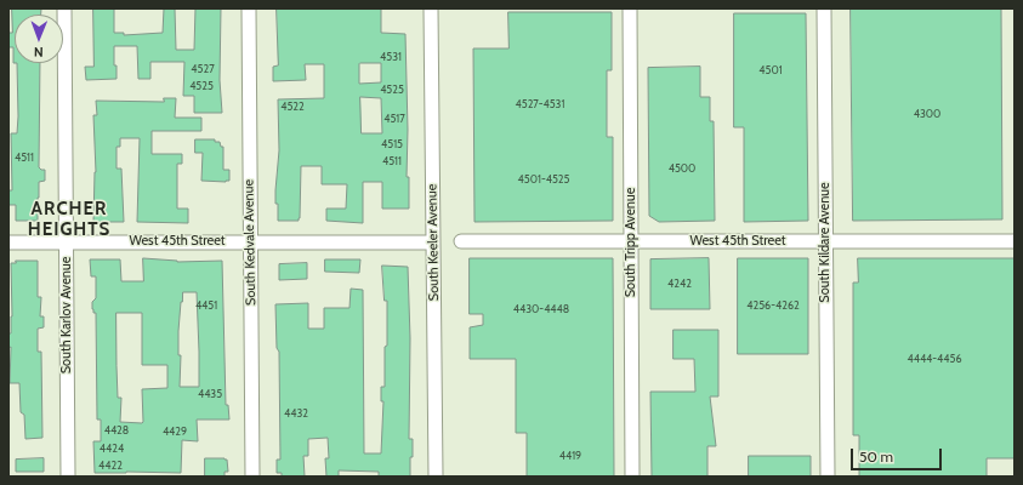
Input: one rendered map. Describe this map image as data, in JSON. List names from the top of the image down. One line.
{"streets":{"street":["West 45th Street","South Kedvale Avenue","South Keeler Avenue","South Tripp Avenue","South Kildare Avenue","South Karlov Avenue"]},"crossings":[["West 45th Street","South Kedvale Avenue"],["West 45th Street","South Keeler Avenue"],["West 45th Street","South Tripp Avenue"],["West 45th Street","South Kildare Avenue"],["West 45th Street","South Karlov Avenue"]],"districts":["ARCHER HEIGHTS"],"house_numbers":["4531","4527","4501","4525","4525","4527-4531","4522","4300","4517","4515","4511","4511","4500","4501-4525","4242","4451","4256-4262","4430-4448","4444-4456","4435","4432","4428","4429","4424","4419","4422"],"scale_bar":"50 m","north":"bottom"}
